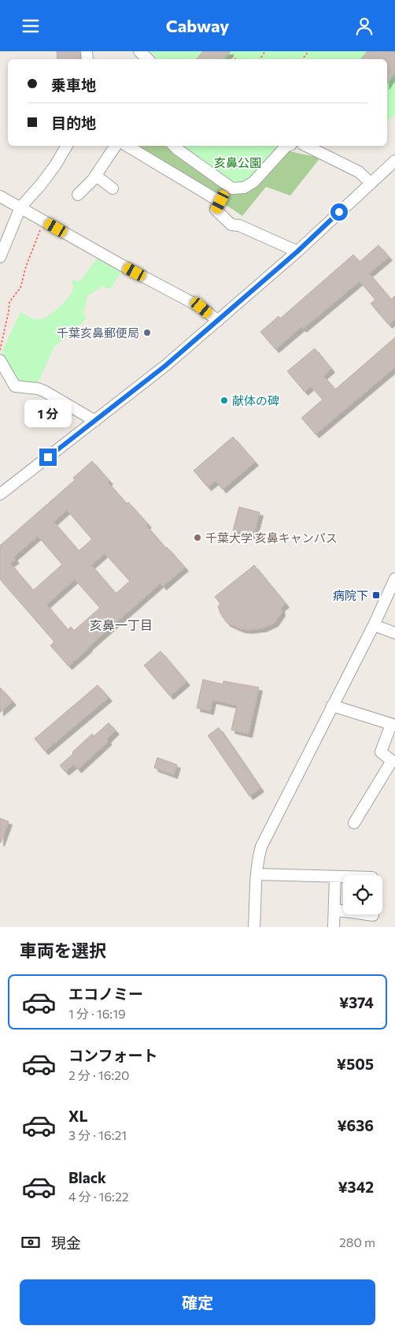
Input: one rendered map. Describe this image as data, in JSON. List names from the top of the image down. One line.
{"districts":["亥鼻一丁目"],"parks":["亥鼻公園"],"places":{"other":["千葉亥鼻郵便局","献体の碑","千葉大学 亥鼻キャンパス"],"transit":["病院下"]},"page":{"header":"Cabway","banner":["乗車地","目的地"],"bubble":"1 分","heading":"車両を選択","list":[{"name":"エコノミー","note":"1 分 · 16:19","value":"¥374"},{"name":"コンフォート","note":"2 分 · 16:20","value":"¥505"},{"name":"XL","note":"3 分 · 16:21","value":"¥636"},{"name":"Black","note":"4 分 · 16:22","value":"¥342"}],"pay":["現金","280 m"],"buttons":"確定"}}
